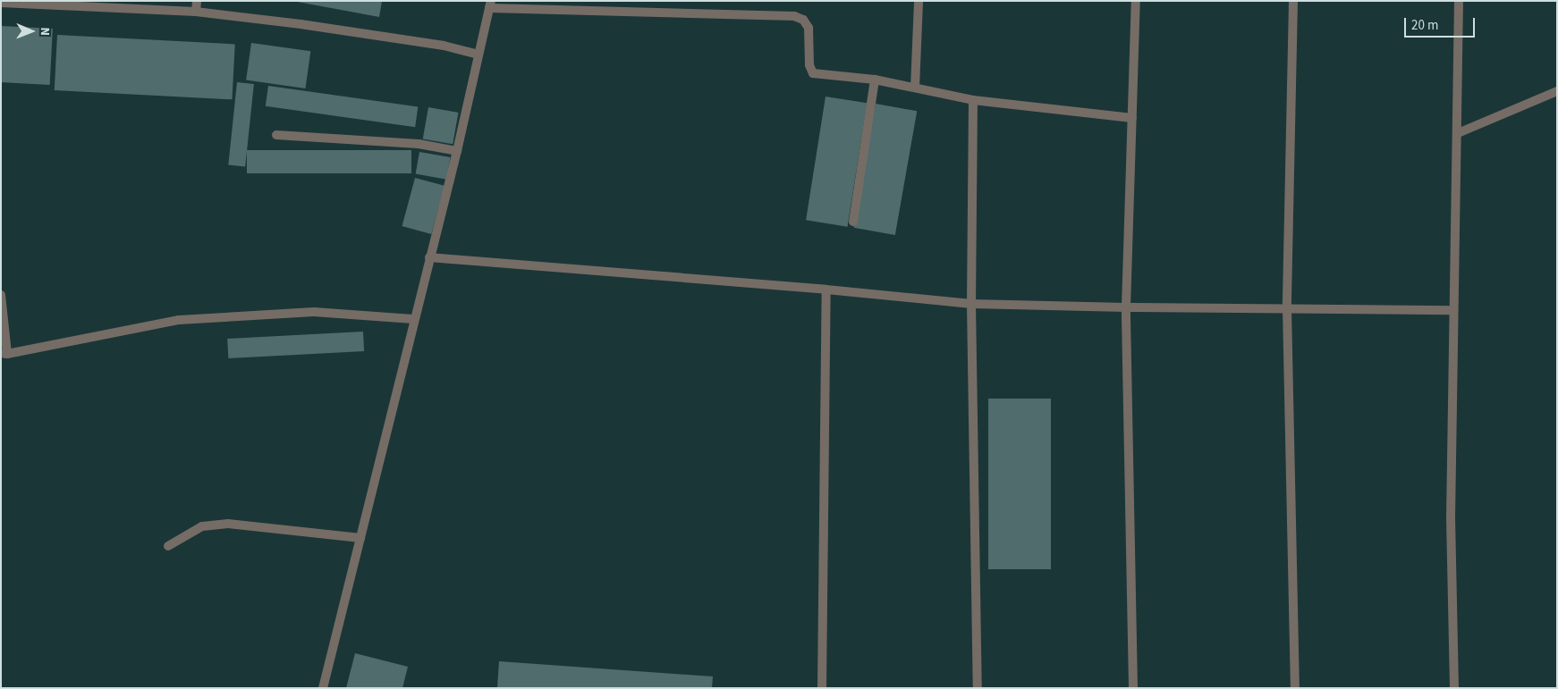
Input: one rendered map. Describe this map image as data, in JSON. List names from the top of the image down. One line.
{"scale_bar":"20 m","north":"right"}
